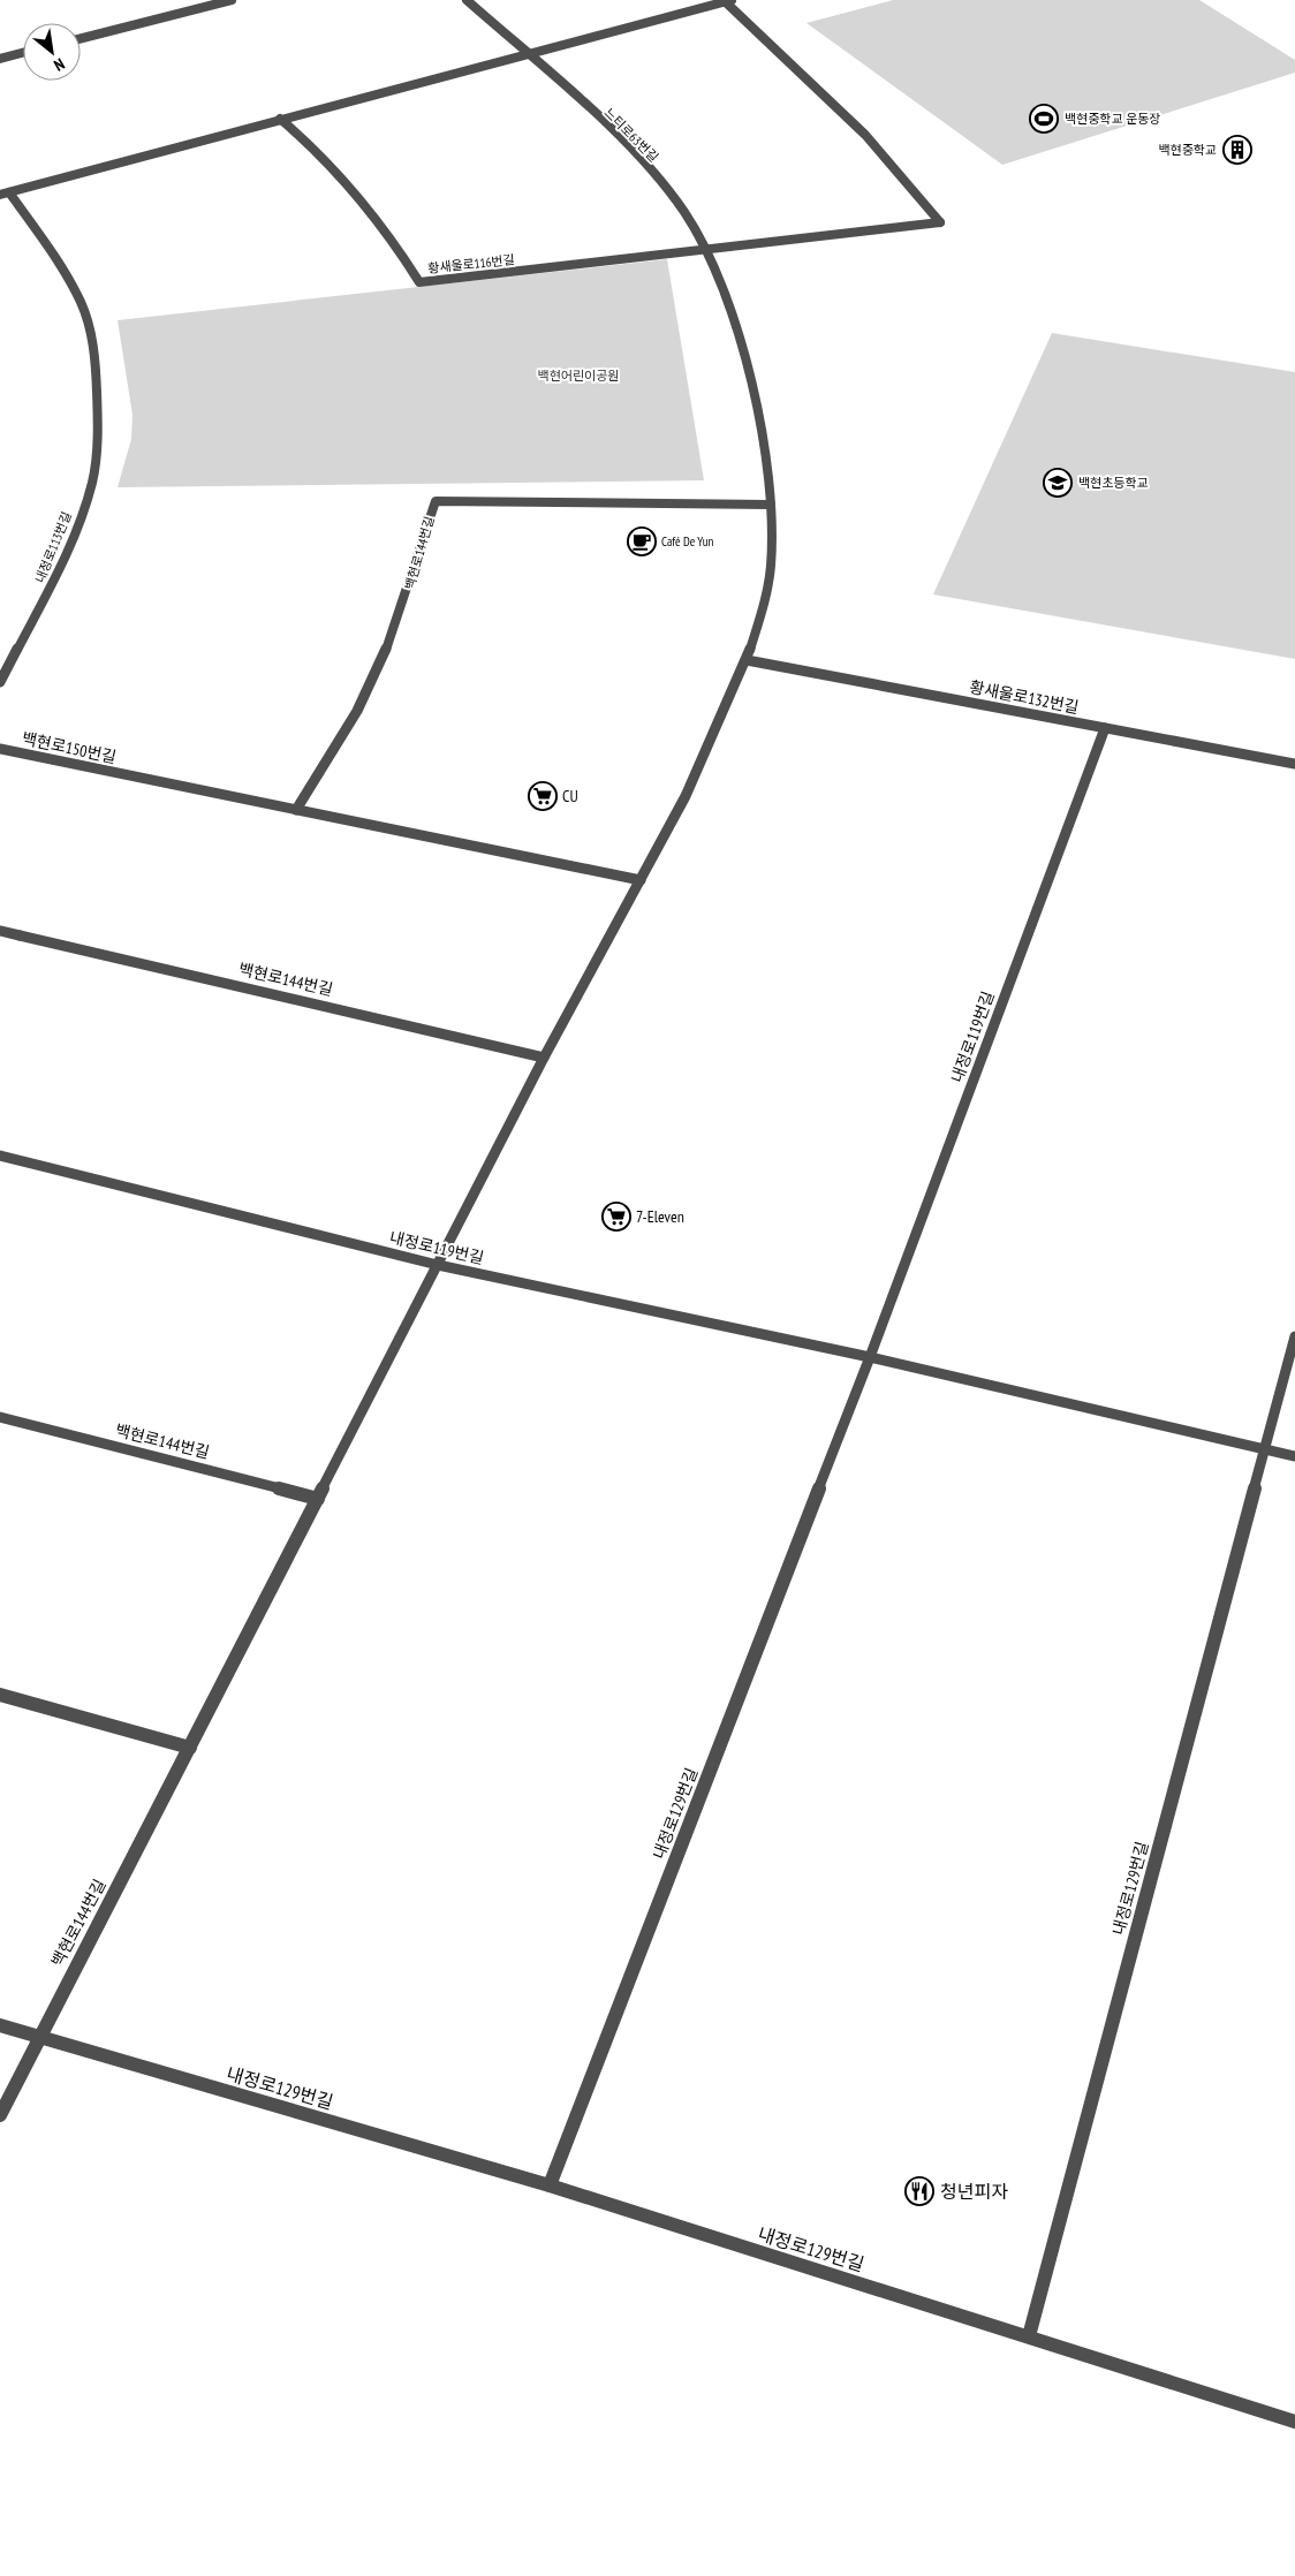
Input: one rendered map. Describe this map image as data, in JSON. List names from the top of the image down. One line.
{"streets":{"street":["느티로63번길","황새울로116번길","내정로113번길","백현로144번길","황새울로132번길","백현로150번길","내정로119번길","내정로129번길"]},"crossings":[["느티로63번길","황새울로116번길"],["느티로63번길","백현로144번길"],["백현로144번길","황새울로132번길"],["백현로144번길","백현로150번길"],["백현로144번길","내정로119번길"],["백현로144번길","내정로129번길"],["황새울로132번길","내정로119번길"],["내정로119번길","내정로129번길"]],"parks":["백현어린이공원"],"places":{"sports":["백현중학교 운동장"],"building":["백현중학교"],"school or university":["백현초등학교"],"cafe":["Café De Yun"],"supermarket":["CU","7-Eleven"],"restaurant":["청년피자"]},"north":"bottom right"}
